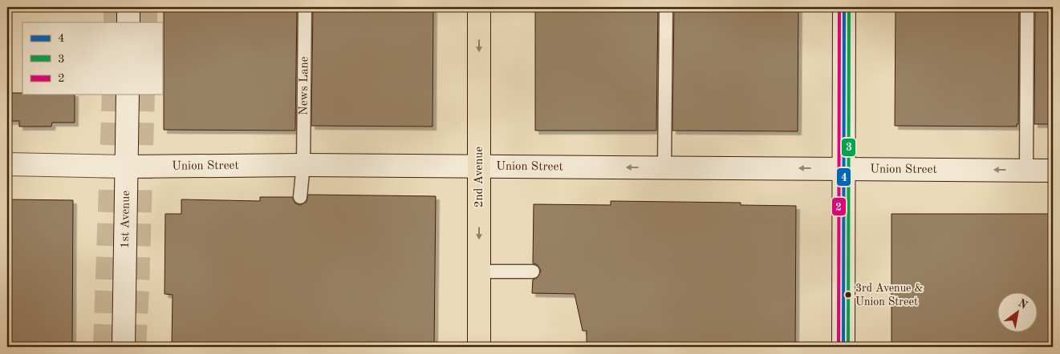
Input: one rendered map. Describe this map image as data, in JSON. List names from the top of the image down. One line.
{"streets":{"main road":["2nd Avenue"],"street":["Union Street","1st Avenue"],"lane":["News Lane"]},"crossings":[["News Lane","Union Street"],["Union Street","2nd Avenue"],["Union Street","1st Avenue"]],"one_way":["Union Street","2nd Avenue"],"places":["3rd Avenue & Union Street"],"lines":["transit line 4","transit line 3","transit line 2"],"legend":["4","3","2"],"north":"top right"}
